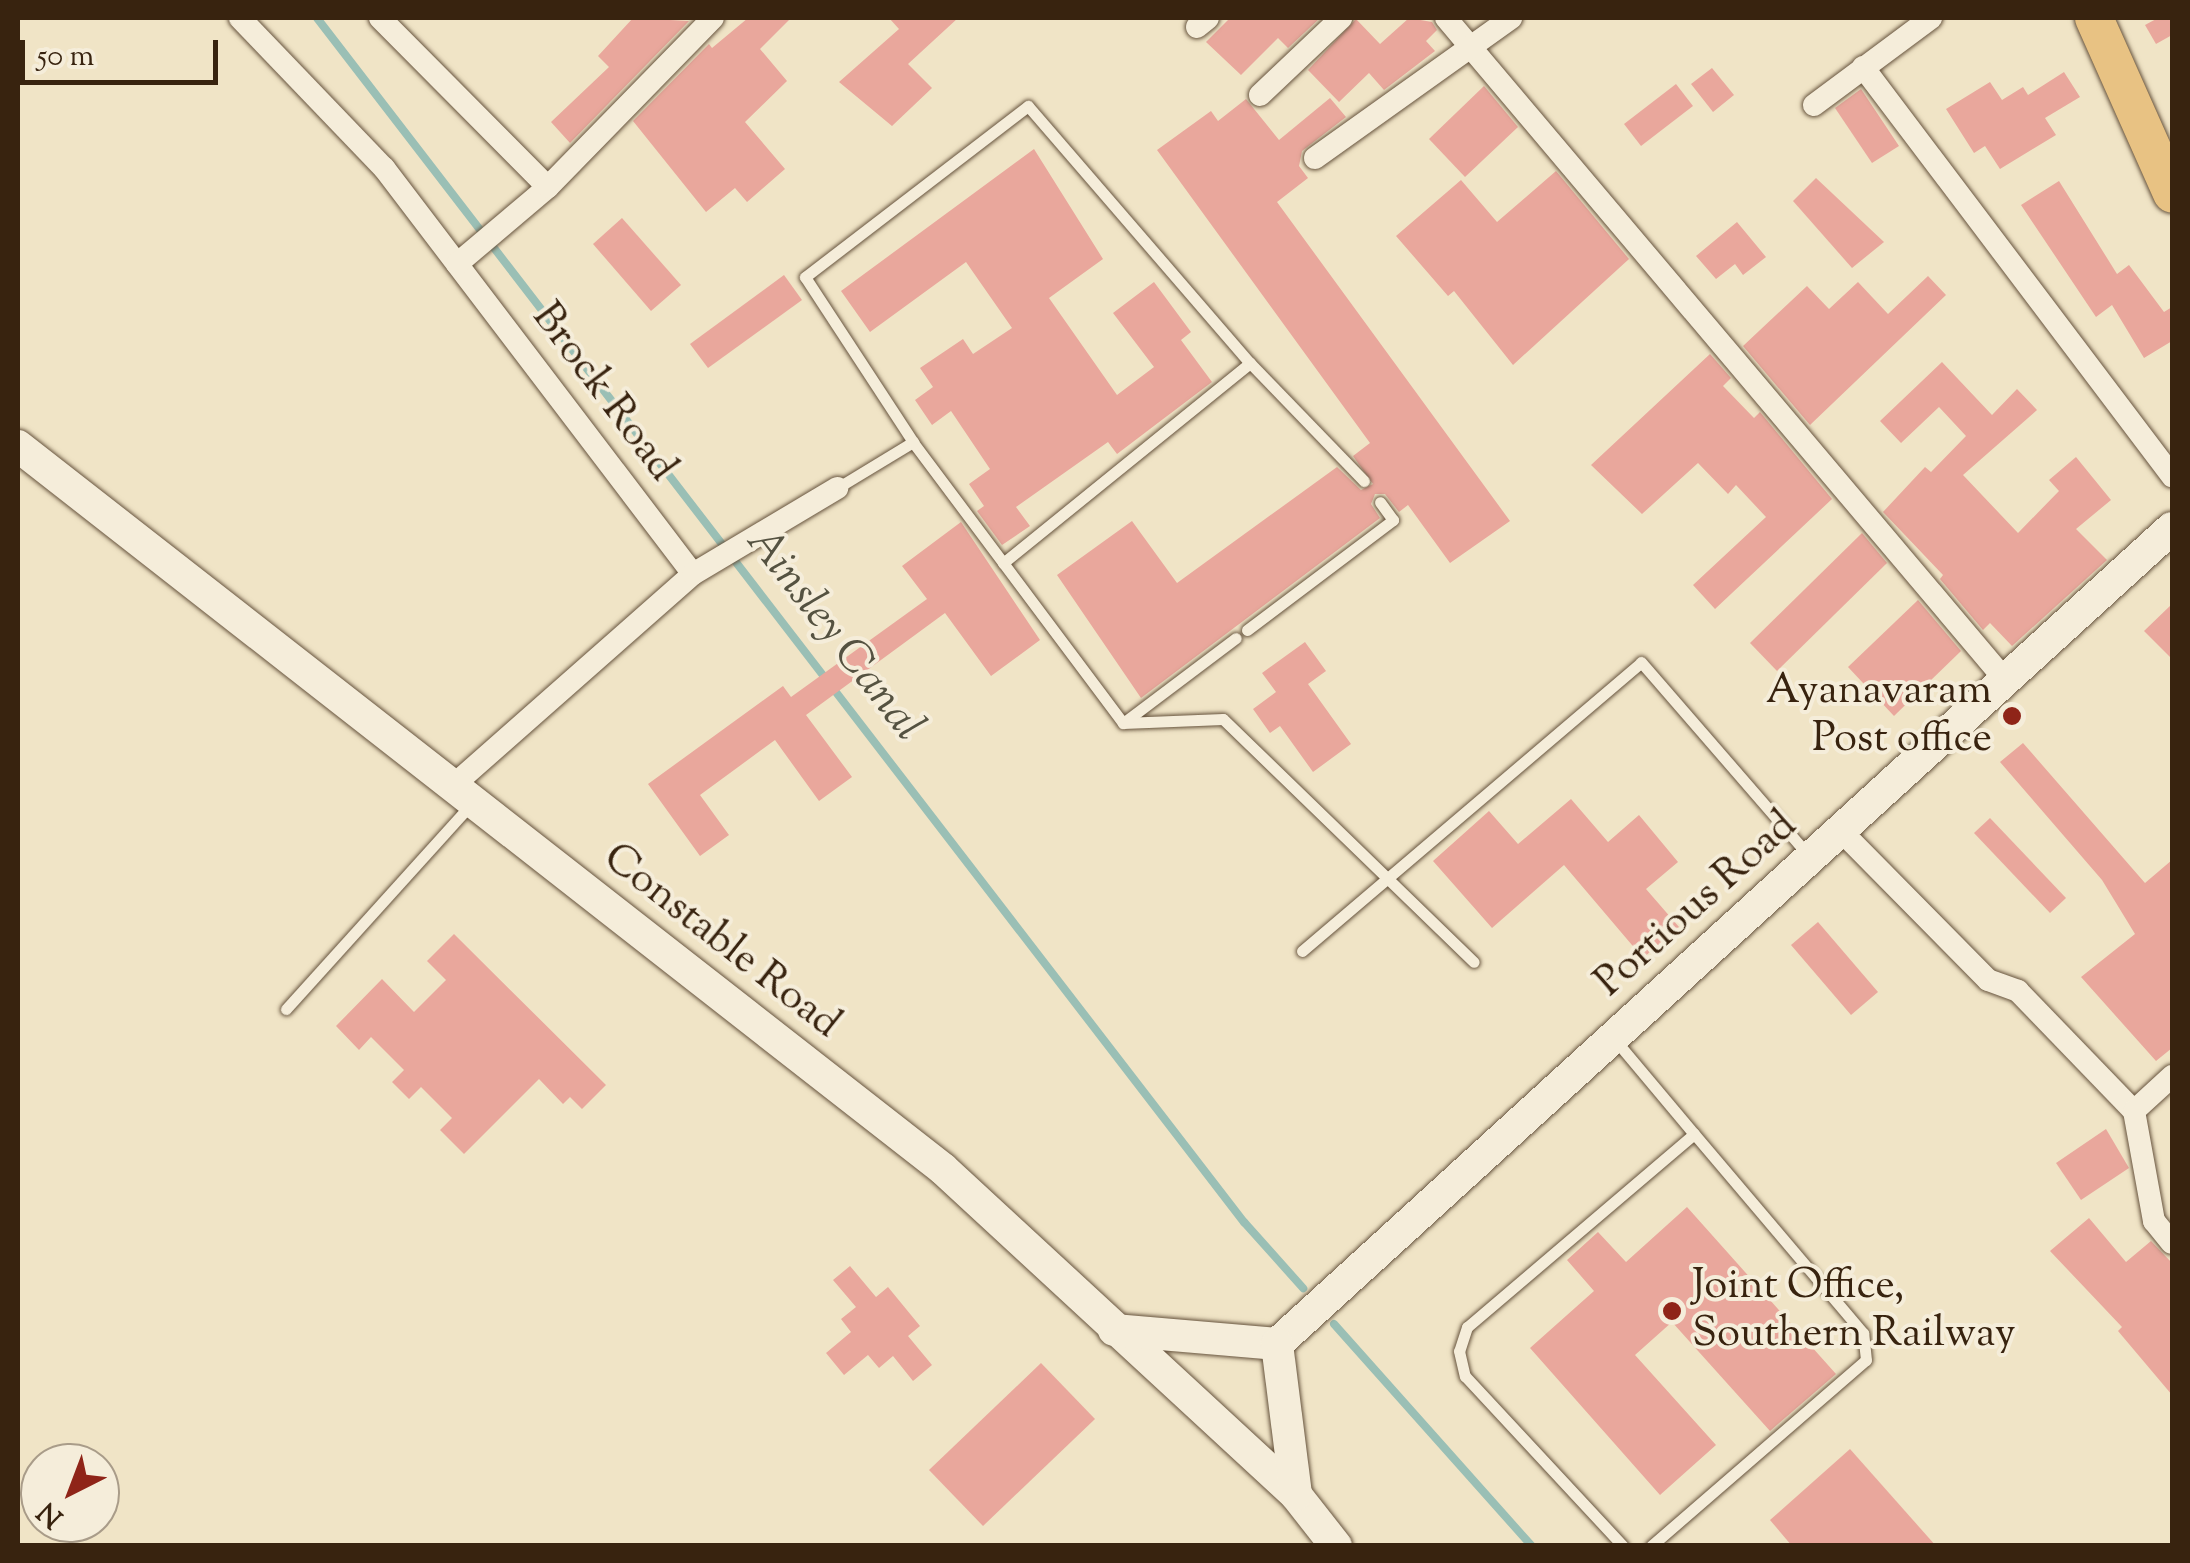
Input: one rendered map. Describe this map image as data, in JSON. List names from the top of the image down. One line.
{"streets":{"main road":["Portious Road","Constable Road"],"street":["Brock Road"]},"water":["Ainsley Canal"],"places":["Ayanavaram Post office","Joint Office, Southern Railway"],"scale_bar":"50 m","north":"bottom left"}
